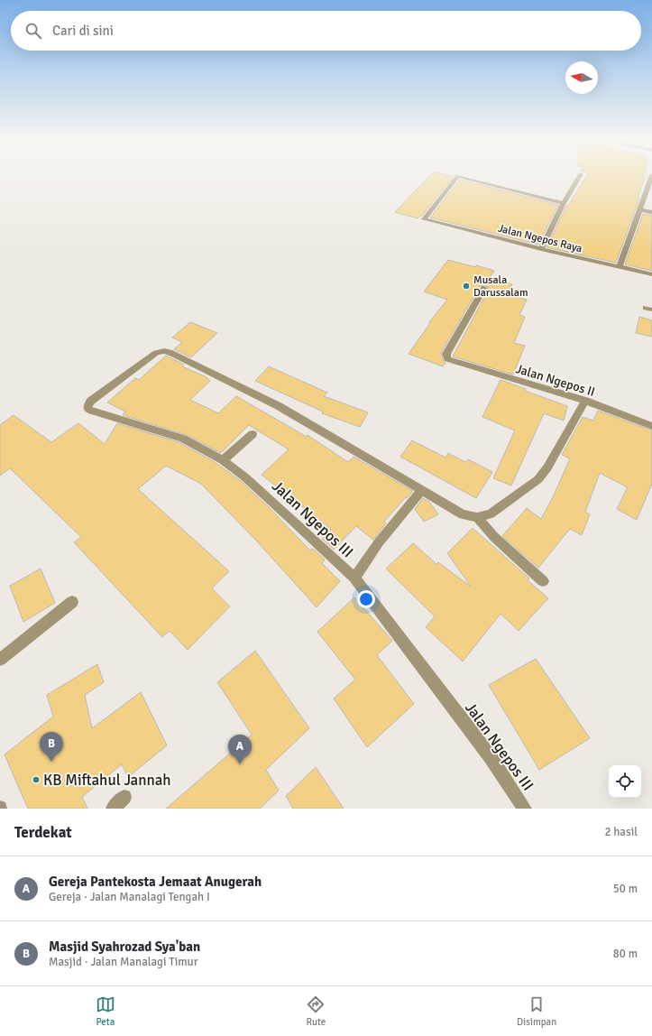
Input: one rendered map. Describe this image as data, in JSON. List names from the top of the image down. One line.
{"streets":{"street":["Jalan Ngepos Raya","Jalan Ngepos II","Jalan Ngepos III"]},"places":["Musala Darussalam","KB Miftahul Jannah"],"north":"left","page":{"search":"Cari di sini","pins":["B","A"],"heading":["Terdekat","2 hasil"],"list":[{"mark":"A","name":"Gereja Pantekosta Jemaat Anugerah","note":"Gereja · Jalan Manalagi Tengah I","value":"50 m"},{"mark":"B","name":"Masjid Syahrozad Sya'ban","note":"Masjid · Jalan Manalagi Timur","value":"80 m"}],"nav":["Peta","Rute","Disimpan"]}}
